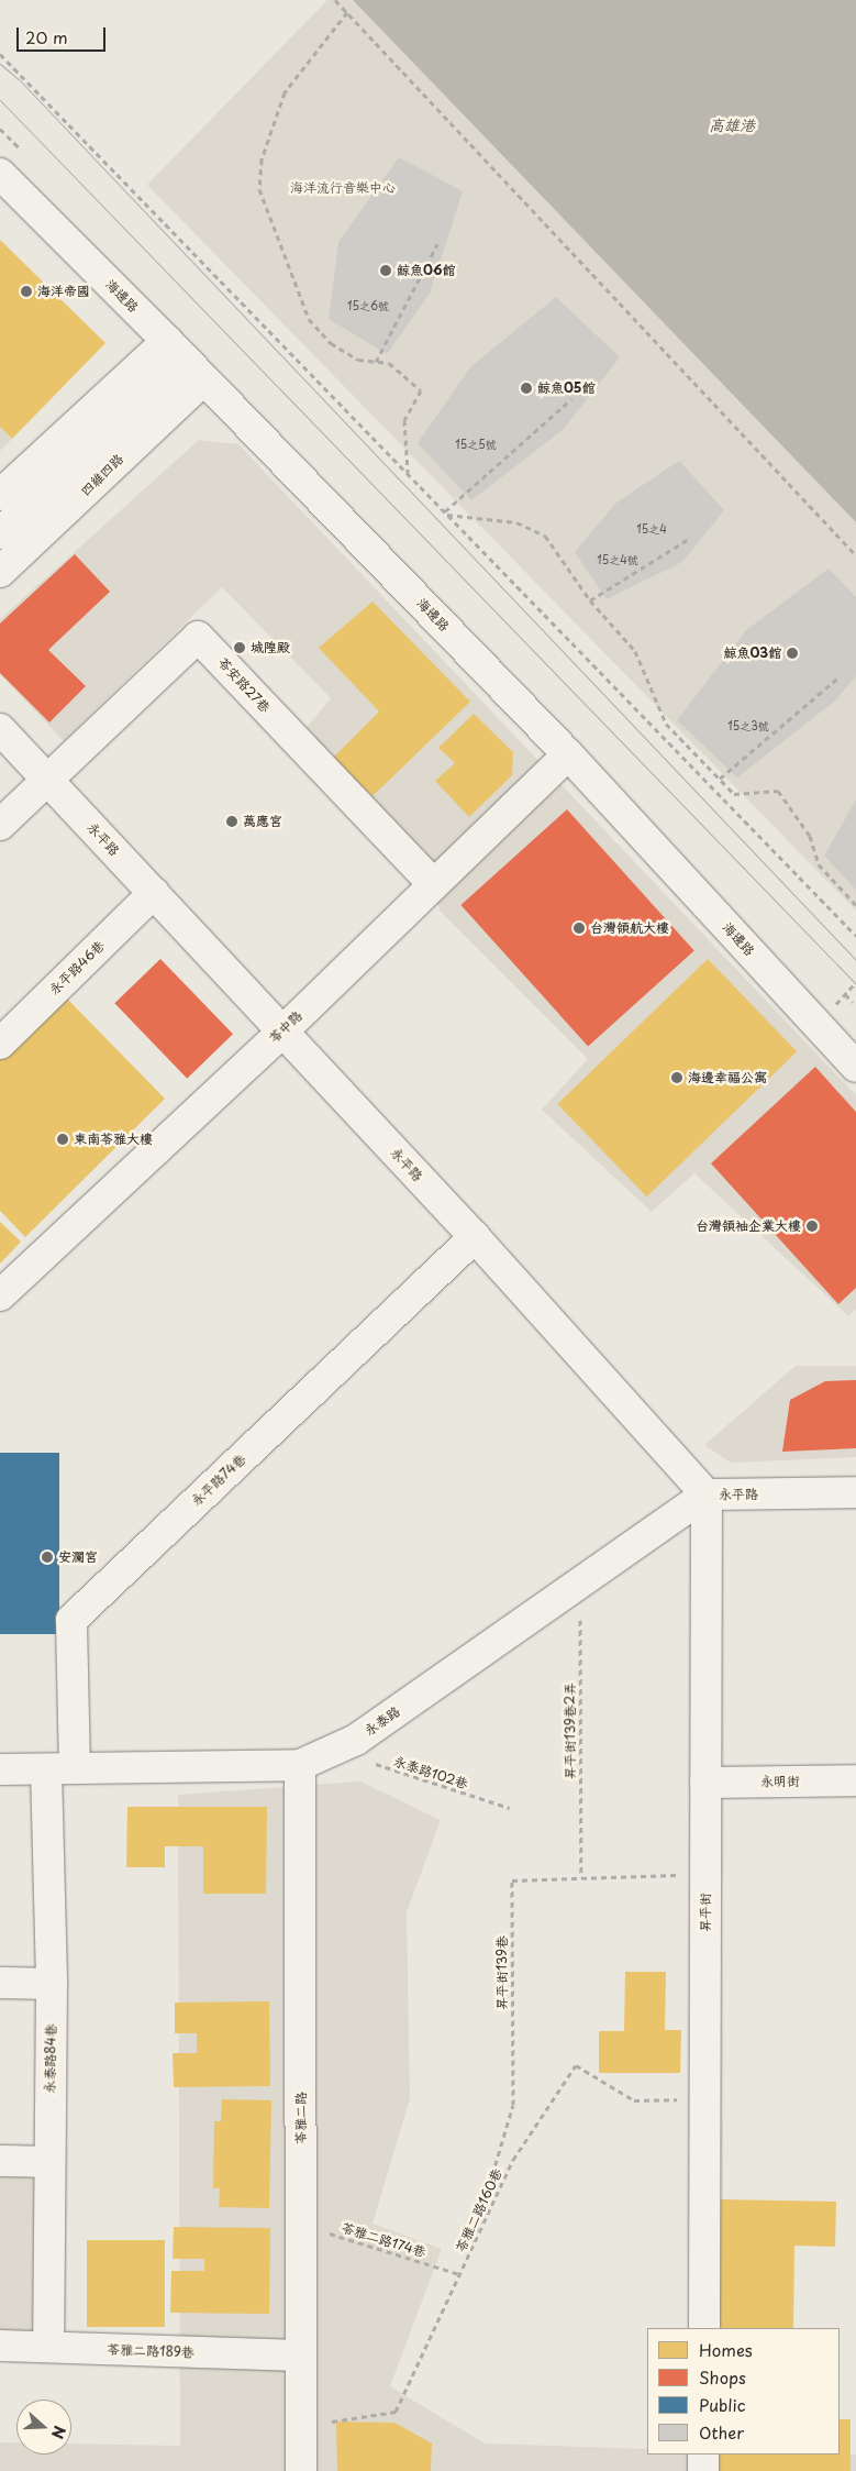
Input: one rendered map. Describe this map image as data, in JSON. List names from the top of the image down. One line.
{"streets":{"street":["海邊路","四維四路","苓安路27巷","永平路","永平路46巷","苓中路","永平路74巷","永泰路","永明街","昇平街","永泰路84巷","苓雅二路","苓雅二路189巷"],"path":["昇平街139巷2弄","永泰路102巷","昇平街139巷","苓雅二路160巷","苓雅二路174巷"]},"crossings":[["海邊路","四維四路"],["海邊路","苓中路"],["苓安路27巷","永平路"],["苓安路27巷","苓中路"],["永平路","永平路46巷"],["永平路","苓中路"],["永平路","永平路74巷"],["永平路","永泰路"],["永平路","昇平街"],["永平路74巷","永泰路"],["永平路74巷","永泰路84巷"],["永泰路","昇平街139巷2弄"],["永泰路","永泰路102巷"],["永泰路","昇平街"],["永泰路","永泰路84巷"],["永泰路","苓雅二路"],["昇平街139巷2弄","昇平街139巷"],["永明街","昇平街"],["昇平街","昇平街139巷"],["昇平街","苓雅二路160巷"],["昇平街139巷","苓雅二路160巷"],["永泰路84巷","苓雅二路189巷"],["苓雅二路","苓雅二路160巷"],["苓雅二路","苓雅二路174巷"],["苓雅二路","苓雅二路189巷"],["苓雅二路160巷","苓雅二路174巷"]],"water":["高雄港"],"parks":["海洋流行音樂中心"],"places":["鯨魚06館","海洋帝國","鯨魚05館","城隍殿","鯨魚03館","萬應宮","台灣領航大樓","海邊幸福公寓","東南苓雅大樓","台灣領袖企業大樓","安瀾宮"],"house_numbers":["15之6號","15之5號","15之4","15之4號","15之3號"],"legend":["Homes","Shops","Public","Other"],"scale_bar":"20 m","north":"right"}
